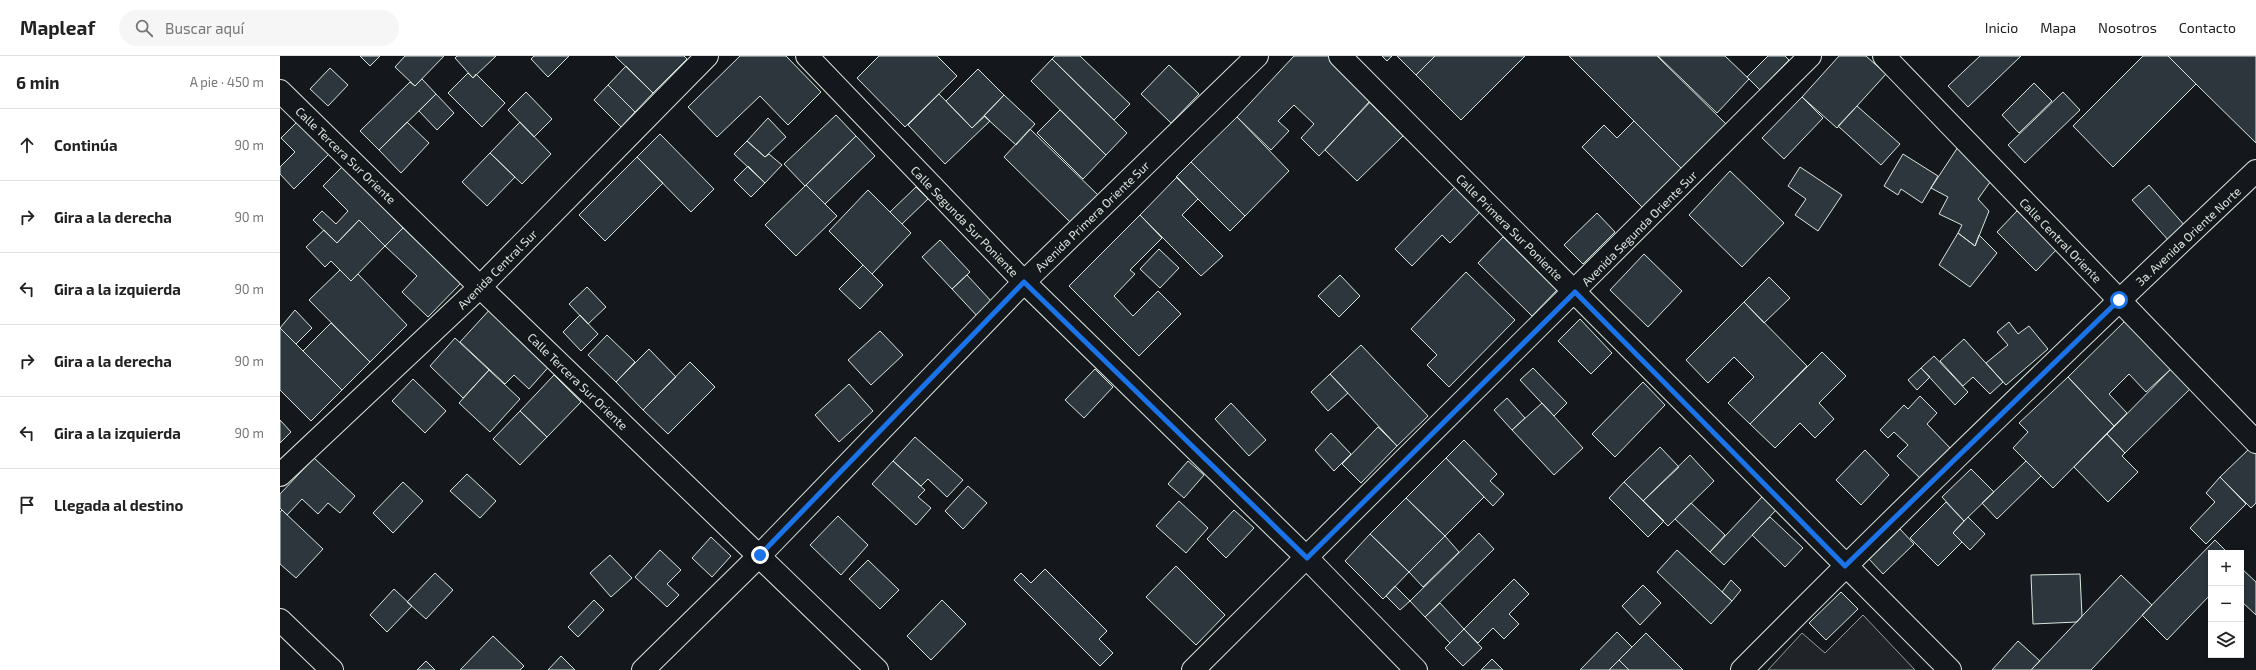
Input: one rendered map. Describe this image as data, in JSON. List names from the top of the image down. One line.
{"streets":{"street":["Calle Tercera Sur Oriente","Avenida Primera Oriente Sur","Calle Segunda Sur Poniente","Calle Primera Sur Poniente","Avenida Segunda Oriente Sur","3a. Avenida Oriente Norte","Calle Central Oriente","Avenida Central Sur"]},"crossings":[["Calle Tercera Sur Oriente","Avenida Primera Oriente Sur"],["Calle Tercera Sur Oriente","Avenida Central Sur"],["Avenida Primera Oriente Sur","Calle Segunda Sur Poniente"],["Calle Segunda Sur Poniente","Avenida Segunda Oriente Sur"],["Calle Primera Sur Poniente","Avenida Segunda Oriente Sur"],["Calle Primera Sur Poniente","3a. Avenida Oriente Norte"],["3a. Avenida Oriente Norte","Calle Central Oriente"]],"page":{"header":"Mapleaf","search":"Buscar aquí","nav":["Inicio","Mapa","Nosotros","Contacto"],"heading":["6 min","A pie · 450 m"],"list":[["Continúa","90 m"],["Gira a la derecha","90 m"],["Gira a la izquierda","90 m"],["Gira a la derecha","90 m"],["Gira a la izquierda","90 m"],"Llegada al destino"],"map_buttons":["+","−"]}}
